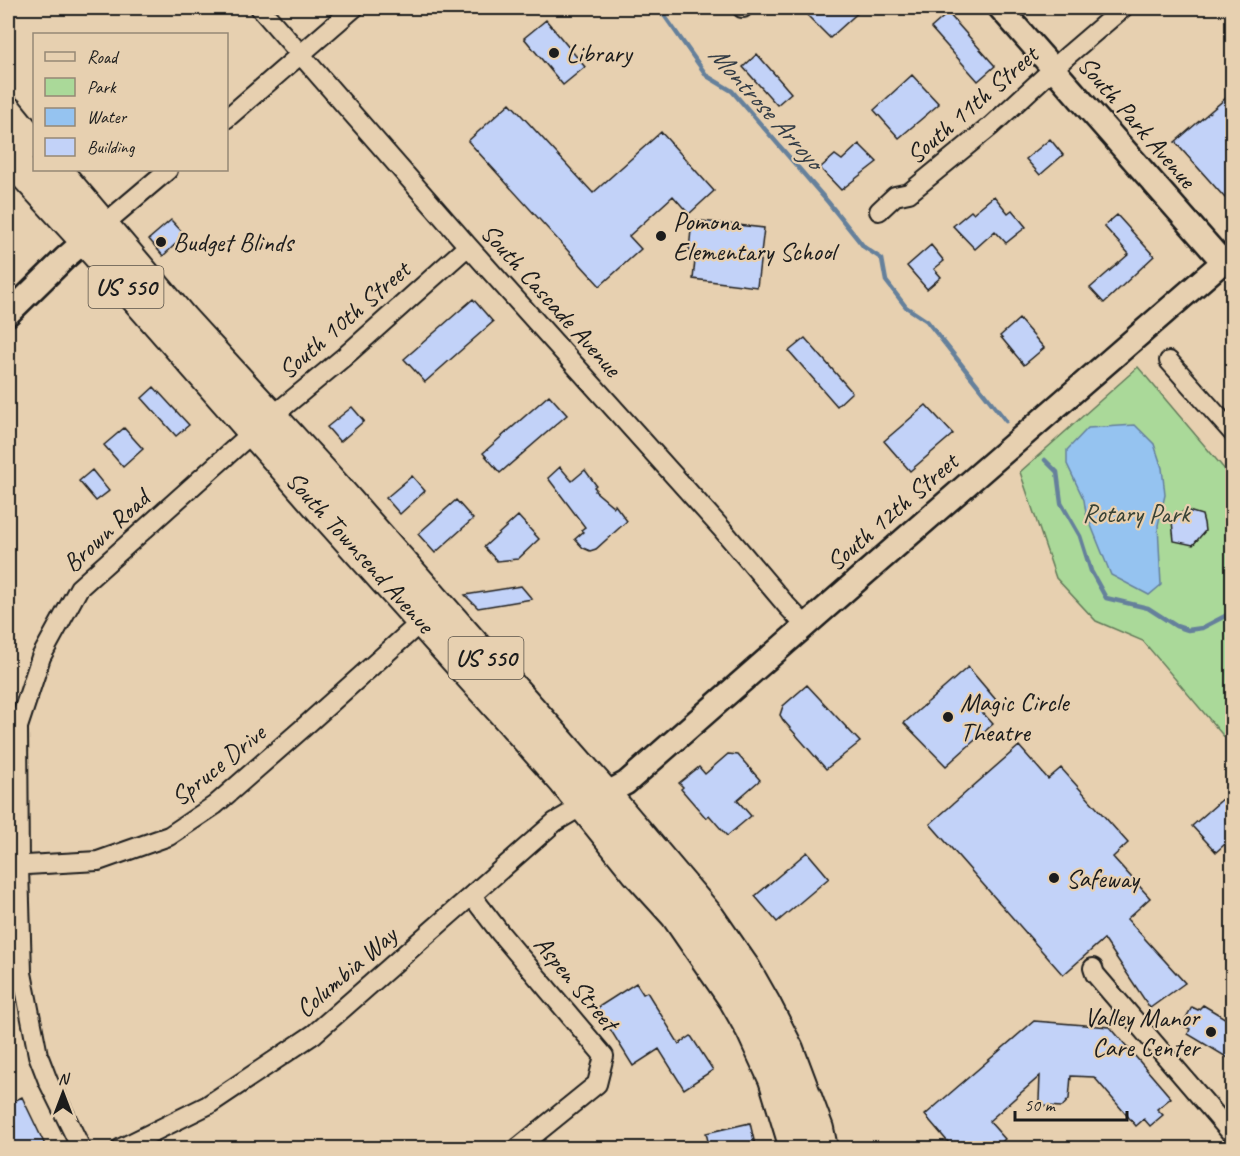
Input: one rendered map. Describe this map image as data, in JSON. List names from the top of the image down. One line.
{"streets":{"highway":["US 550","South Townsend Avenue"],"street":["South 11th Street","South Park Avenue","South Cascade Avenue","South 10th Street","South 12th Street","Brown Road","Spruce Drive","Columbia Way","Aspen Street"]},"crossings":[["South 11th Street","South Park Avenue"],["South Park Avenue","South 12th Street"],["South Cascade Avenue","South 10th Street"],["South Cascade Avenue","South 12th Street"],["South 10th Street","Brown Road"],["South 10th Street","South Townsend Avenue"],["South 12th Street","South Townsend Avenue"],["South 12th Street","Columbia Way"],["Brown Road","South Townsend Avenue"],["Brown Road","Spruce Drive"],["South Townsend Avenue","Spruce Drive"],["South Townsend Avenue","Columbia Way"],["Columbia Way","Aspen Street"]],"water":["Montrose Arroyo"],"parks":["Rotary Park"],"places":["Library","Pomona Elementary School","Budget Blinds","Magic Circle Theatre","Safeway","Valley Manor Care Center"],"legend":["Road","Park","Water","Building"],"scale_bar":"50 m","north":"top"}
